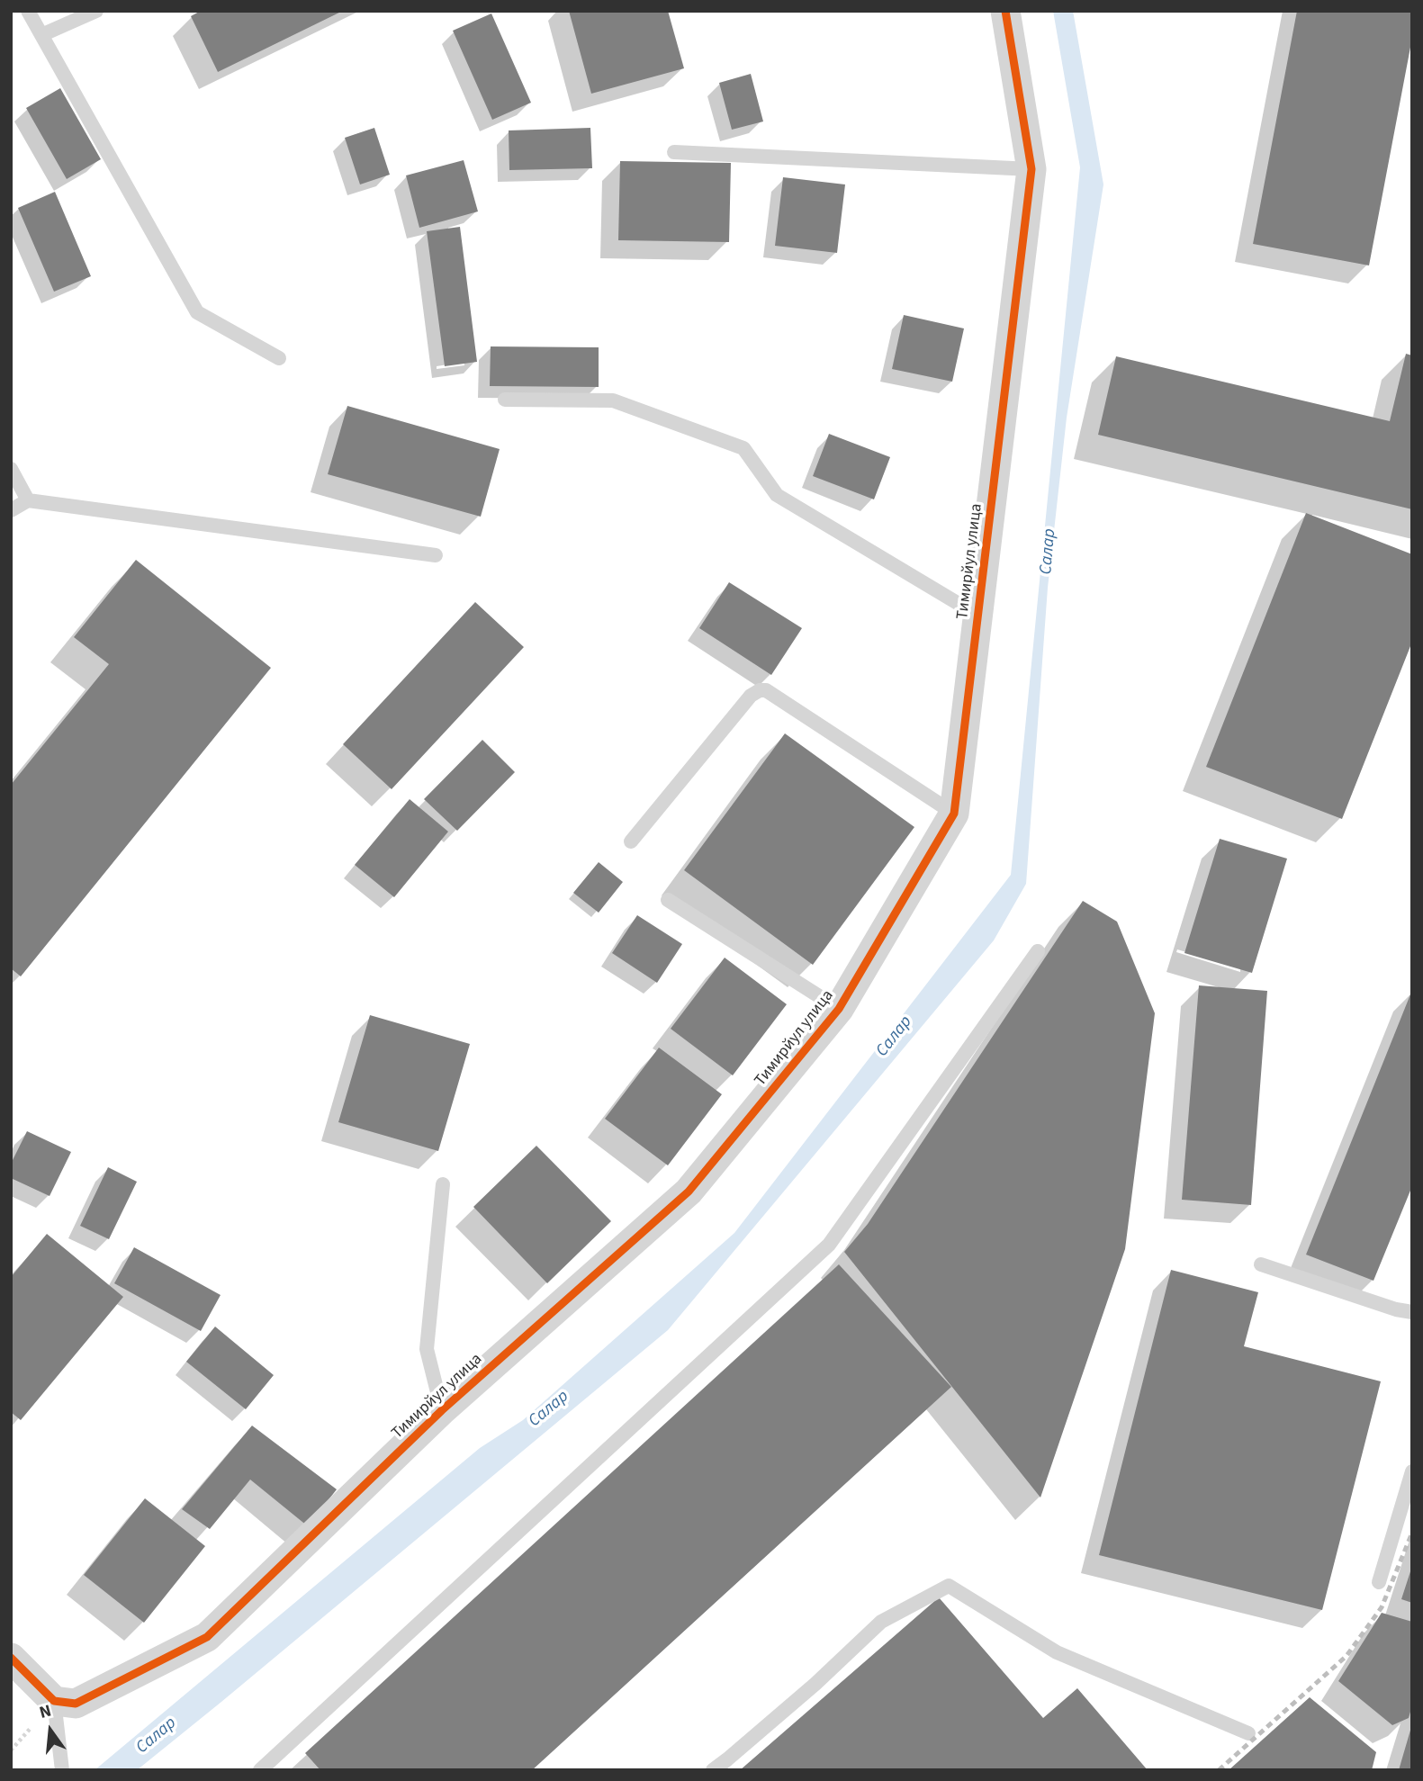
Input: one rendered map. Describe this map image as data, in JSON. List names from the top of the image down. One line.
{"streets":{"street":["Тимирйул улица"]},"water":["Салар"],"north":"top"}
